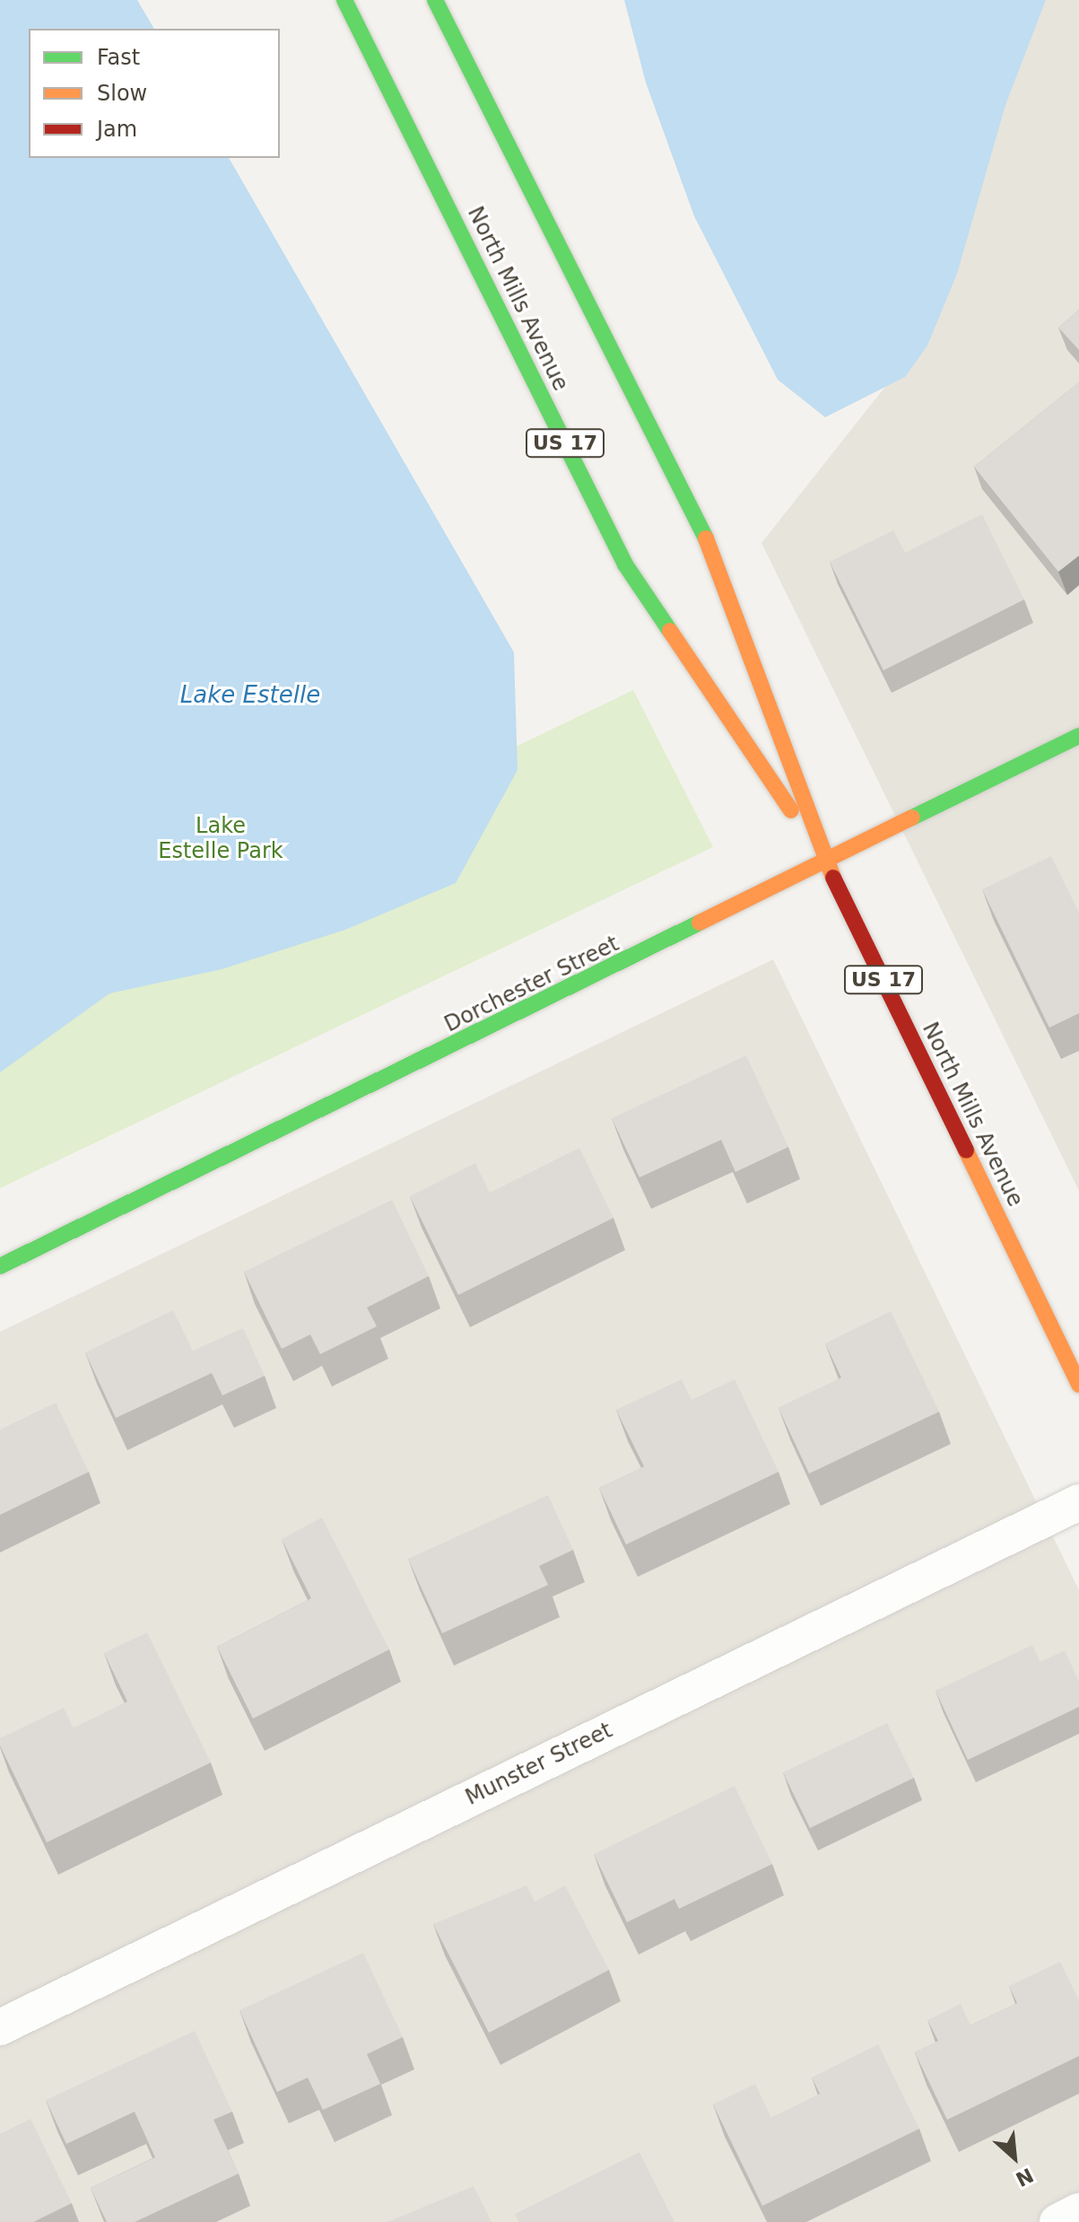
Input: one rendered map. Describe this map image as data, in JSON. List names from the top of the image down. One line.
{"streets":{"main road":["North Mills Avenue","US 17","Dorchester Street"],"street":["Munster Street"]},"crossings":[["North Mills Avenue","Dorchester Street"]],"water":["Lake Estelle"],"parks":["Lake Estelle Park"],"legend":["Fast","Slow","Jam"],"north":"bottom right"}
